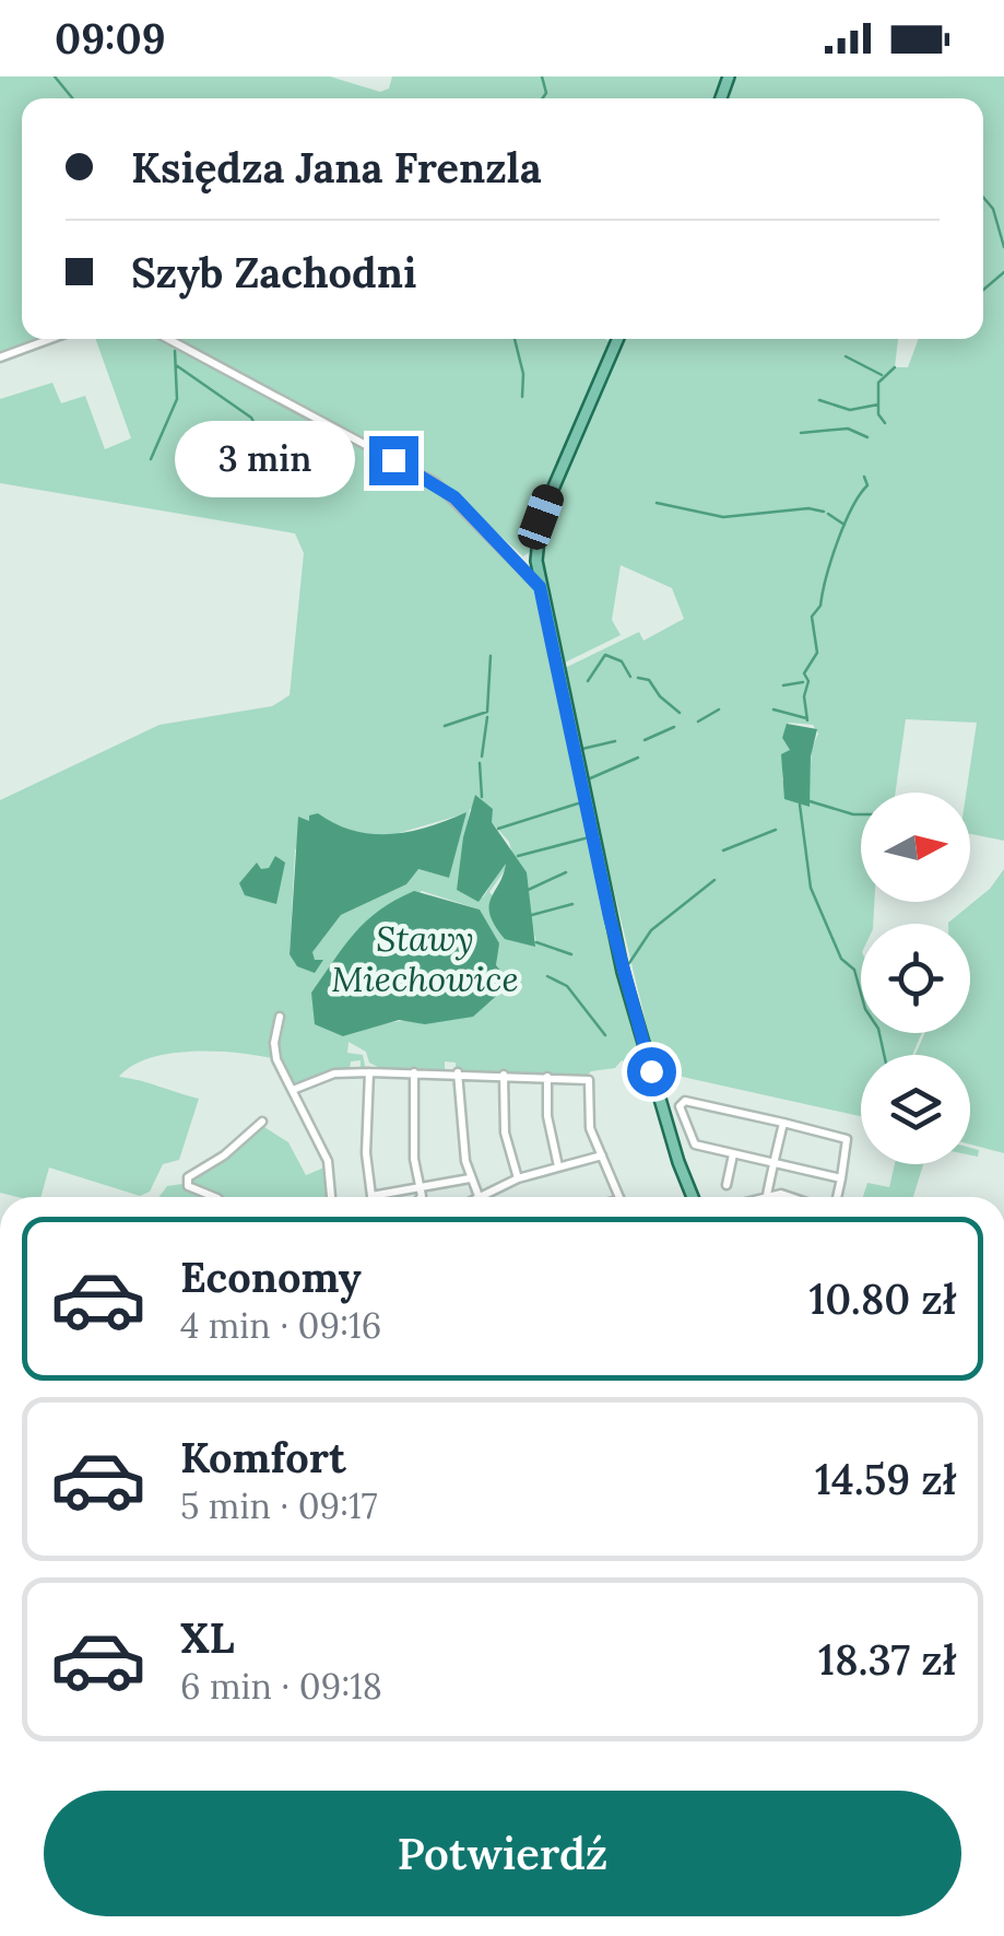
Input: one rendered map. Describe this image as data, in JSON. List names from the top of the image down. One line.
{"water":["Stawy Miechowice"],"north":"right","page":{"status":"09:09","banner":["Księdza Jana Frenzla","Szyb Zachodni"],"bubble":"3 min","list":[{"name":"Economy","note":"4 min · 09:16","value":"10.80 zł"},{"name":"Komfort","note":"5 min · 09:17","value":"14.59 zł"},{"name":"XL","note":"6 min · 09:18","value":"18.37 zł"}],"buttons":"Potwierdź"}}
